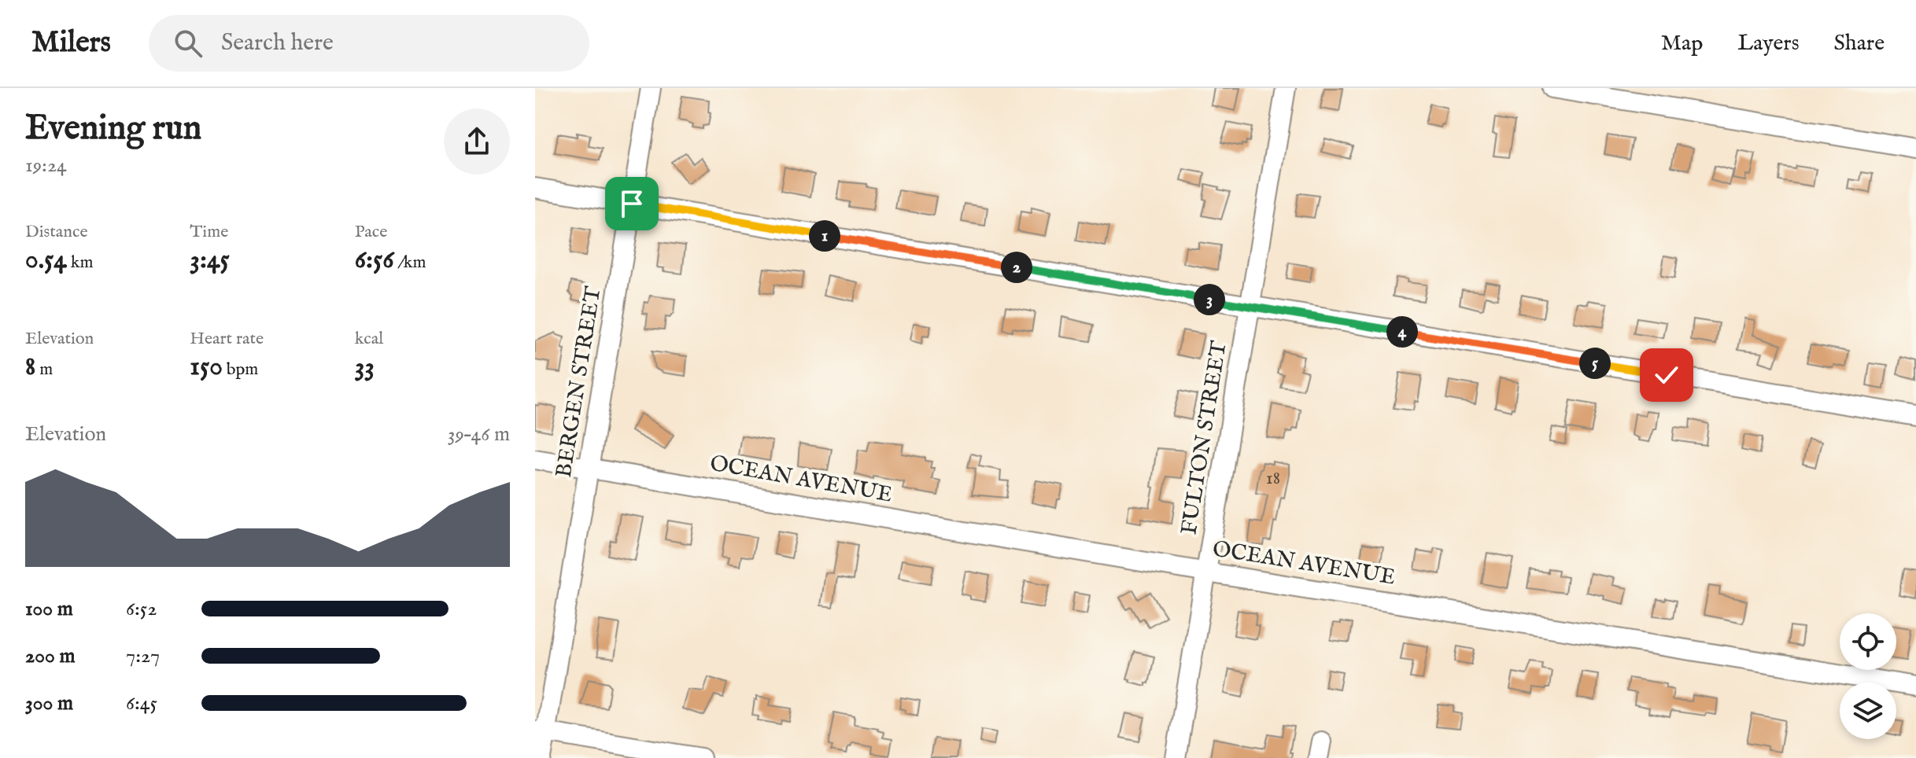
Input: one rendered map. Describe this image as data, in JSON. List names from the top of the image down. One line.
{"streets":{"street":["BERGEN STREET","FULTON STREET","OCEAN AVENUE"]},"crossings":[["BERGEN STREET","OCEAN AVENUE"],["FULTON STREET","OCEAN AVENUE"]],"house_numbers":["18"],"page":{"header":"Milers","search":"Search here","nav":["Map","Layers","Share"],"heading":["Evening run","19:24"],"stats":[["Distance","0.54 km"],["Time","3:45"],["Pace","6:56 /km"],["Elevation","8 m"],["Heart rate","150 bpm"],["kcal","33"]],"pins":["1","2","3","4","5"],"chart":["Elevation","39–46 m"],"list":[{"name":"100 m","note":"6:52"},{"name":"200 m","note":"7:27"},{"name":"300 m","note":"6:45"}]}}
